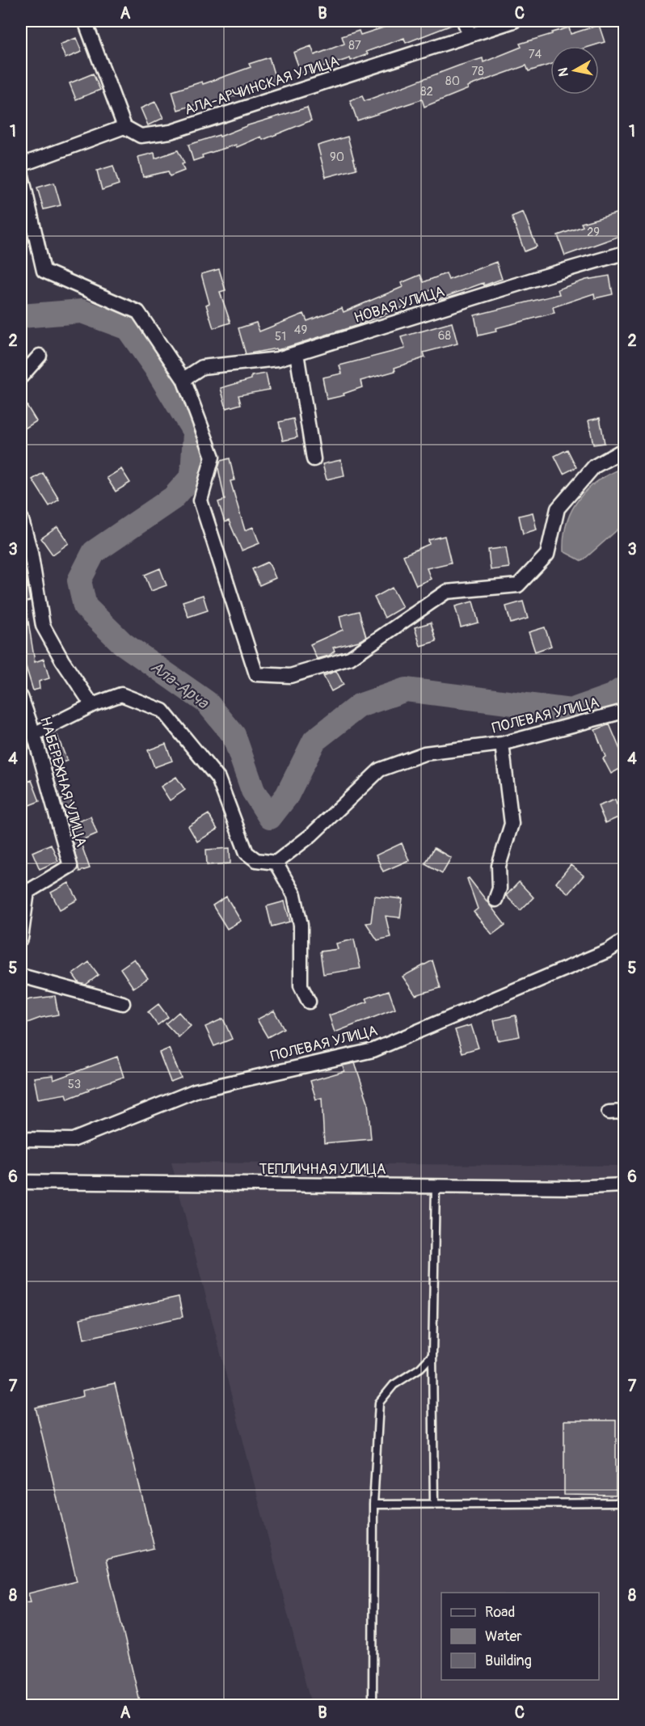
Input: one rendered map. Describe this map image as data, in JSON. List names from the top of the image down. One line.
{"streets":{"street":["АЛА-АРЧИНСКАЯ УЛИЦА","НОВАЯ УЛИЦА","ПОЛЕВАЯ УЛИЦА","НАБЕРЕЖНАЯ УЛИЦА","ТЕПЛИЧНАЯ УЛИЦА"]},"water":["Ала-Арча"],"house_numbers":["87","74","78","80","82","90","29","49","68","51","53"],"legend":["Road","Water","Building"],"north":"left","grid":{"columns":["A","B","C"],"rows":["1","2","3","4","5","6","7","8"]}}
